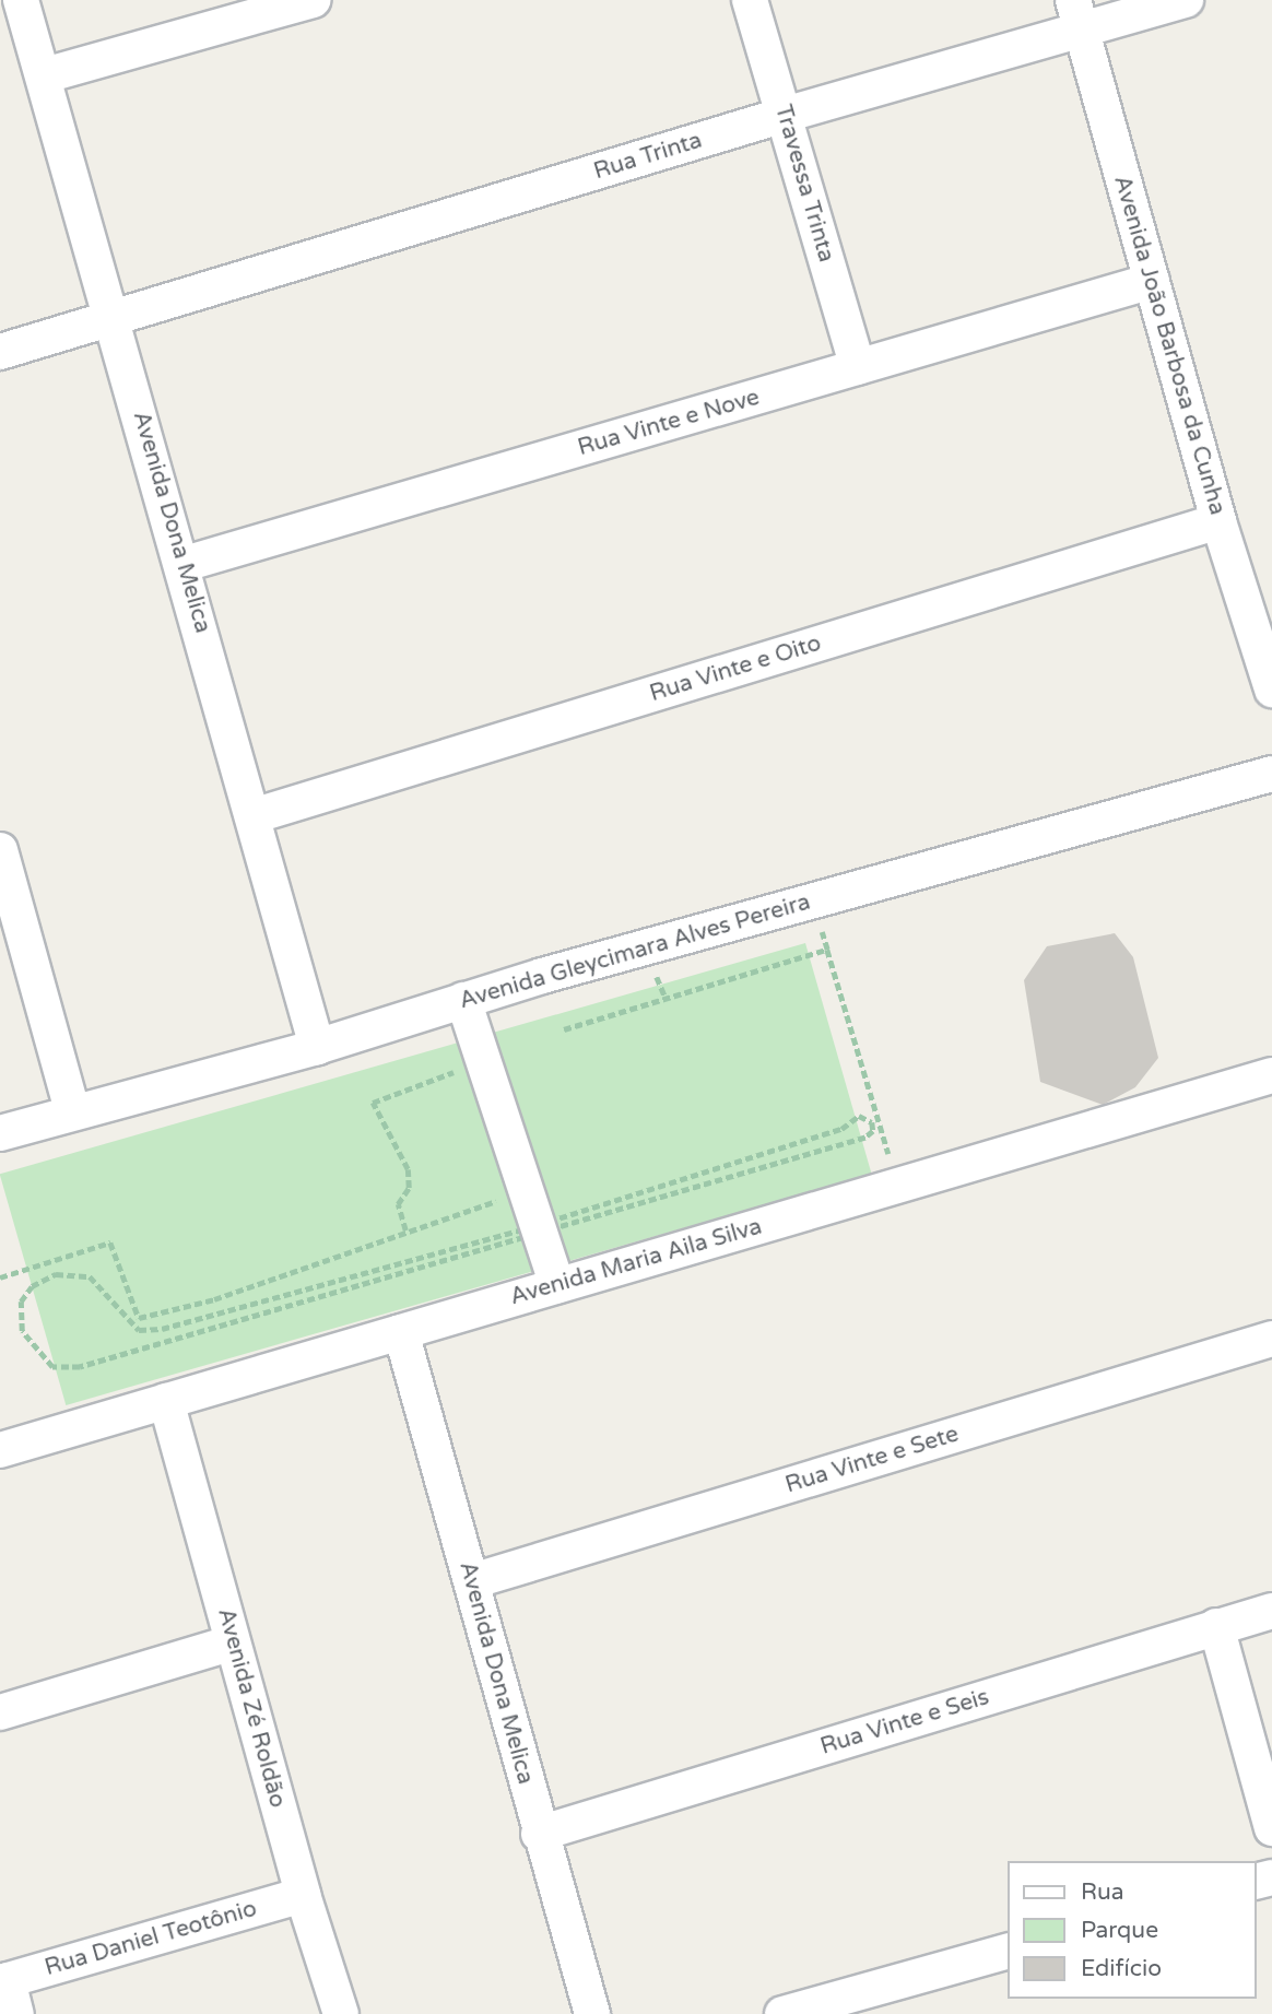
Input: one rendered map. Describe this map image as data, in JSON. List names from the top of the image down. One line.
{"streets":{"street":["Rua Trinta","Travessa Trinta","Avenida João Barbosa da Cunha","Rua Vinte e Nove","Avenida Dona Melica","Rua Vinte e Oito","Avenida Gleycimara Alves Pereira","Avenida Maria Aila Silva","Rua Vinte e Sete","Avenida Zé Roldão","Rua Vinte e Seis","Rua Daniel Teotônio"]},"crossings":[["Rua Trinta","Travessa Trinta"],["Rua Trinta","Avenida João Barbosa da Cunha"],["Rua Trinta","Avenida Dona Melica"],["Travessa Trinta","Rua Vinte e Nove"],["Avenida João Barbosa da Cunha","Rua Vinte e Nove"],["Avenida João Barbosa da Cunha","Rua Vinte e Oito"],["Rua Vinte e Nove","Avenida Dona Melica"],["Avenida Dona Melica","Rua Vinte e Oito"],["Avenida Dona Melica","Avenida Gleycimara Alves Pereira"],["Avenida Dona Melica","Avenida Maria Aila Silva"],["Avenida Dona Melica","Rua Vinte e Sete"],["Avenida Dona Melica","Rua Vinte e Seis"],["Avenida Maria Aila Silva","Avenida Zé Roldão"],["Avenida Zé Roldão","Rua Daniel Teotônio"]],"legend":["Rua","Parque","Edifício"]}
